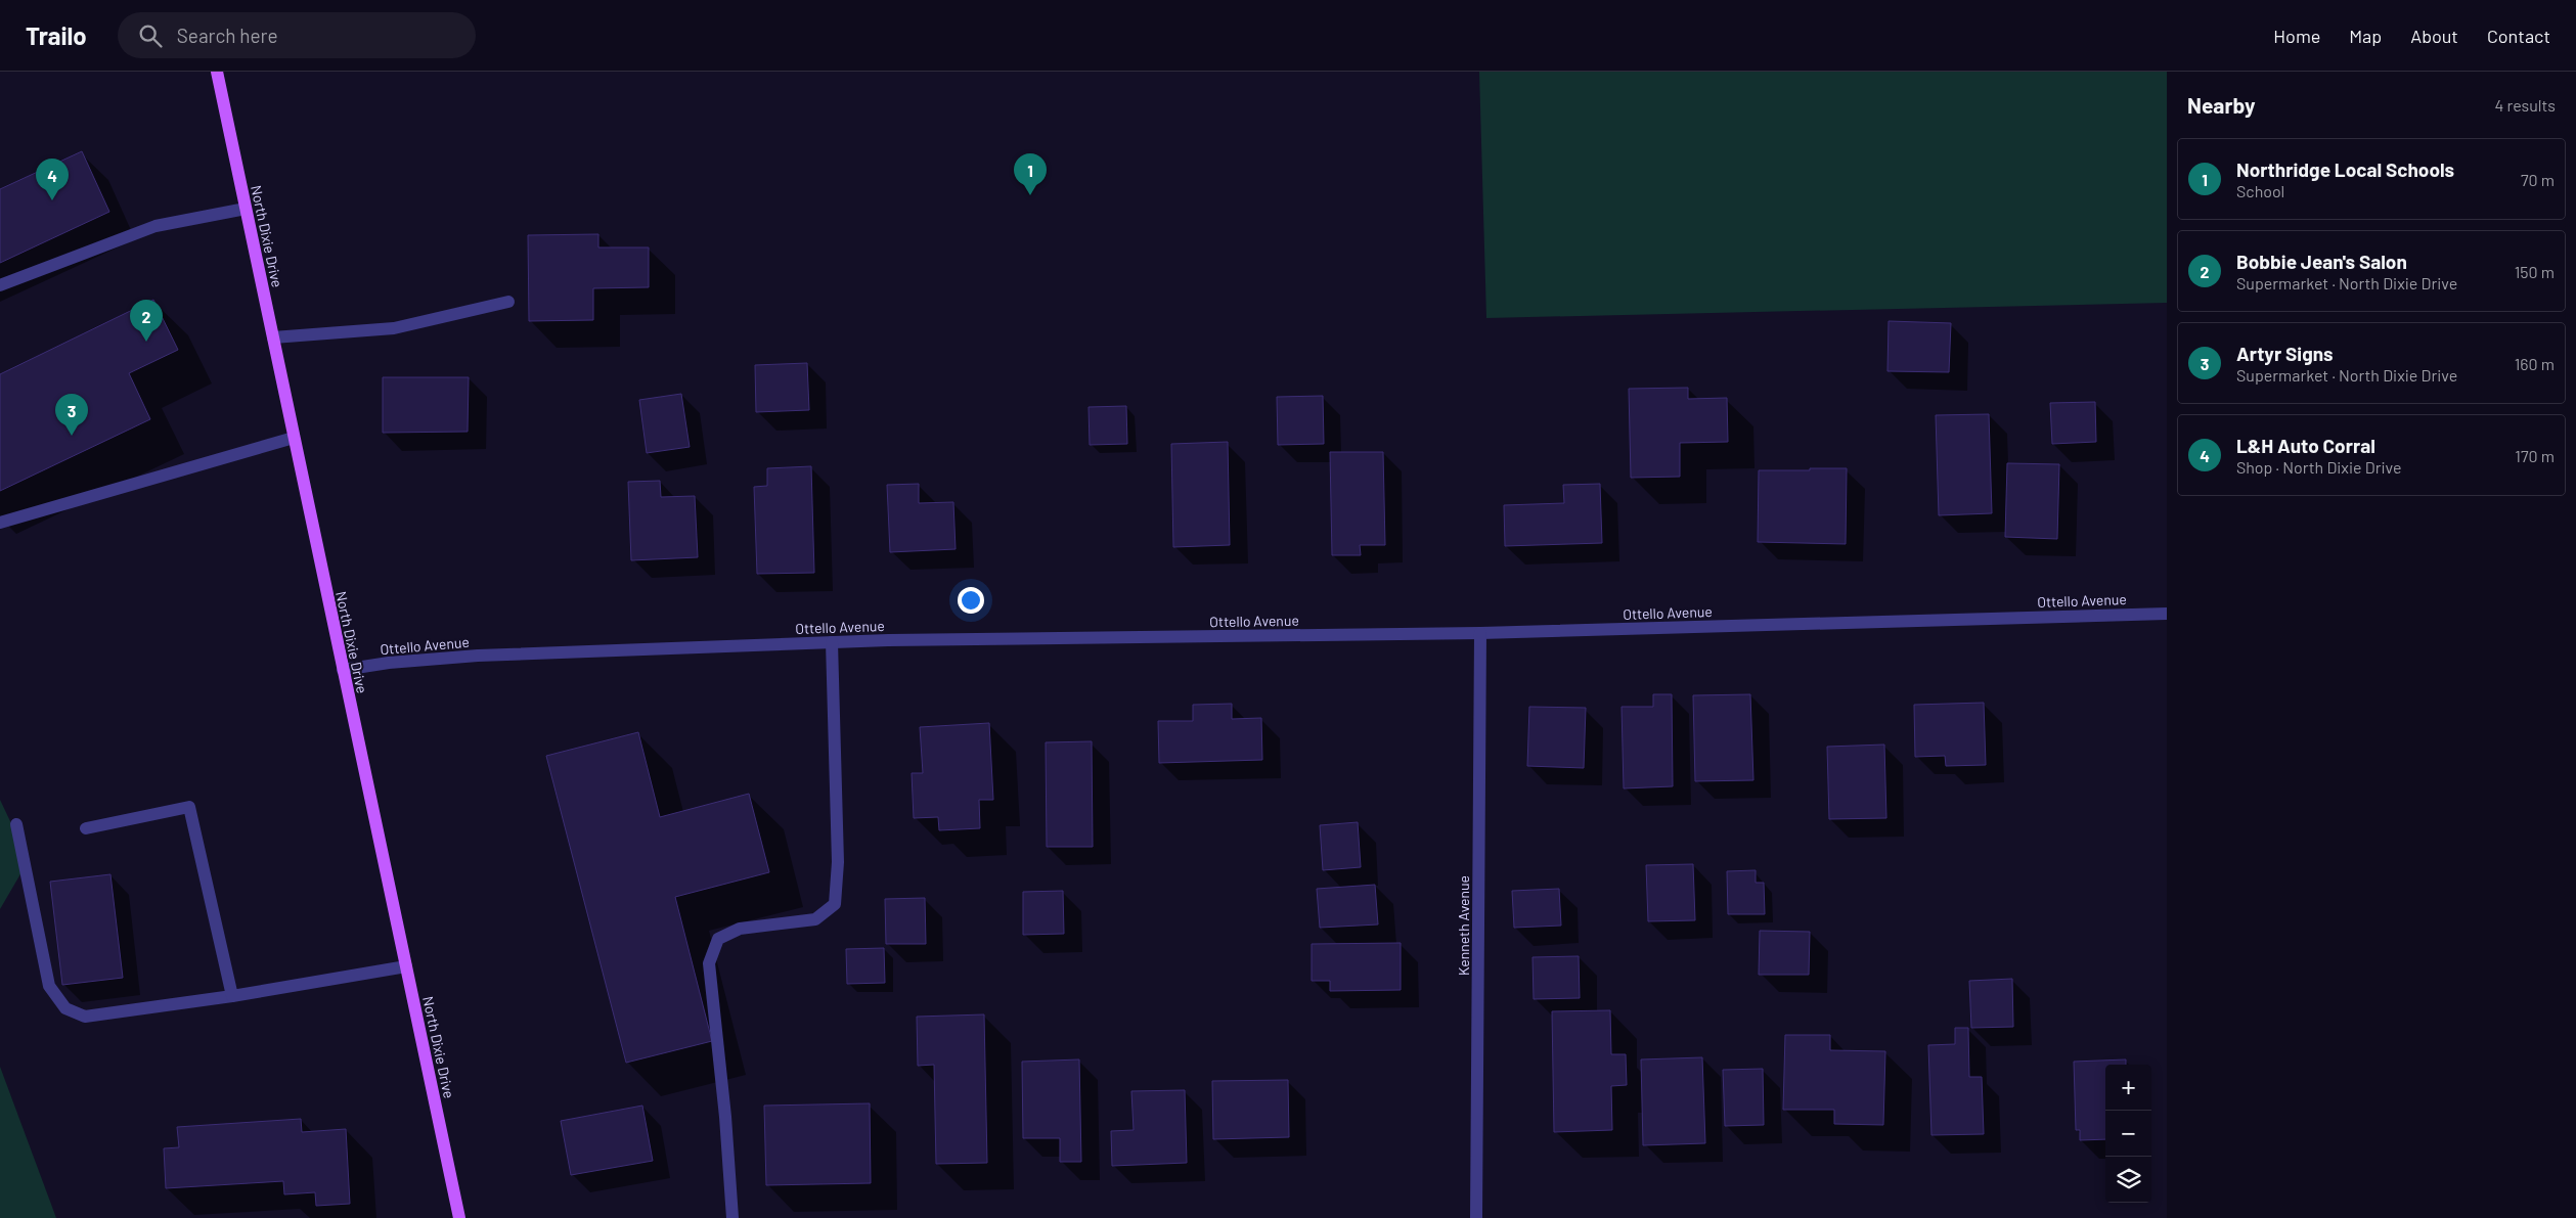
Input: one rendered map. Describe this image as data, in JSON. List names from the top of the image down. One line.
{"streets":{"main road":["North Dixie Drive"],"street":["Ottello Avenue","Kenneth Avenue"]},"crossings":[["North Dixie Drive","Ottello Avenue"],["Ottello Avenue","Kenneth Avenue"]],"page":{"header":"Trailo","search":"Search here","nav":["Home","Map","About","Contact"],"heading":["Nearby","4 results"],"list":[{"mark":"1","name":"Northridge Local Schools","note":"School","value":"70 m"},{"mark":"2","name":"Bobbie Jean's Salon","note":"Supermarket · North Dixie Drive","value":"150 m"},{"mark":"3","name":"Artyr Signs","note":"Supermarket · North Dixie Drive","value":"160 m"},{"mark":"4","name":"L&H Auto Corral","note":"Shop · North Dixie Drive","value":"170 m"}],"pins":["1","4","2","3"],"map_buttons":["+","−"]}}
